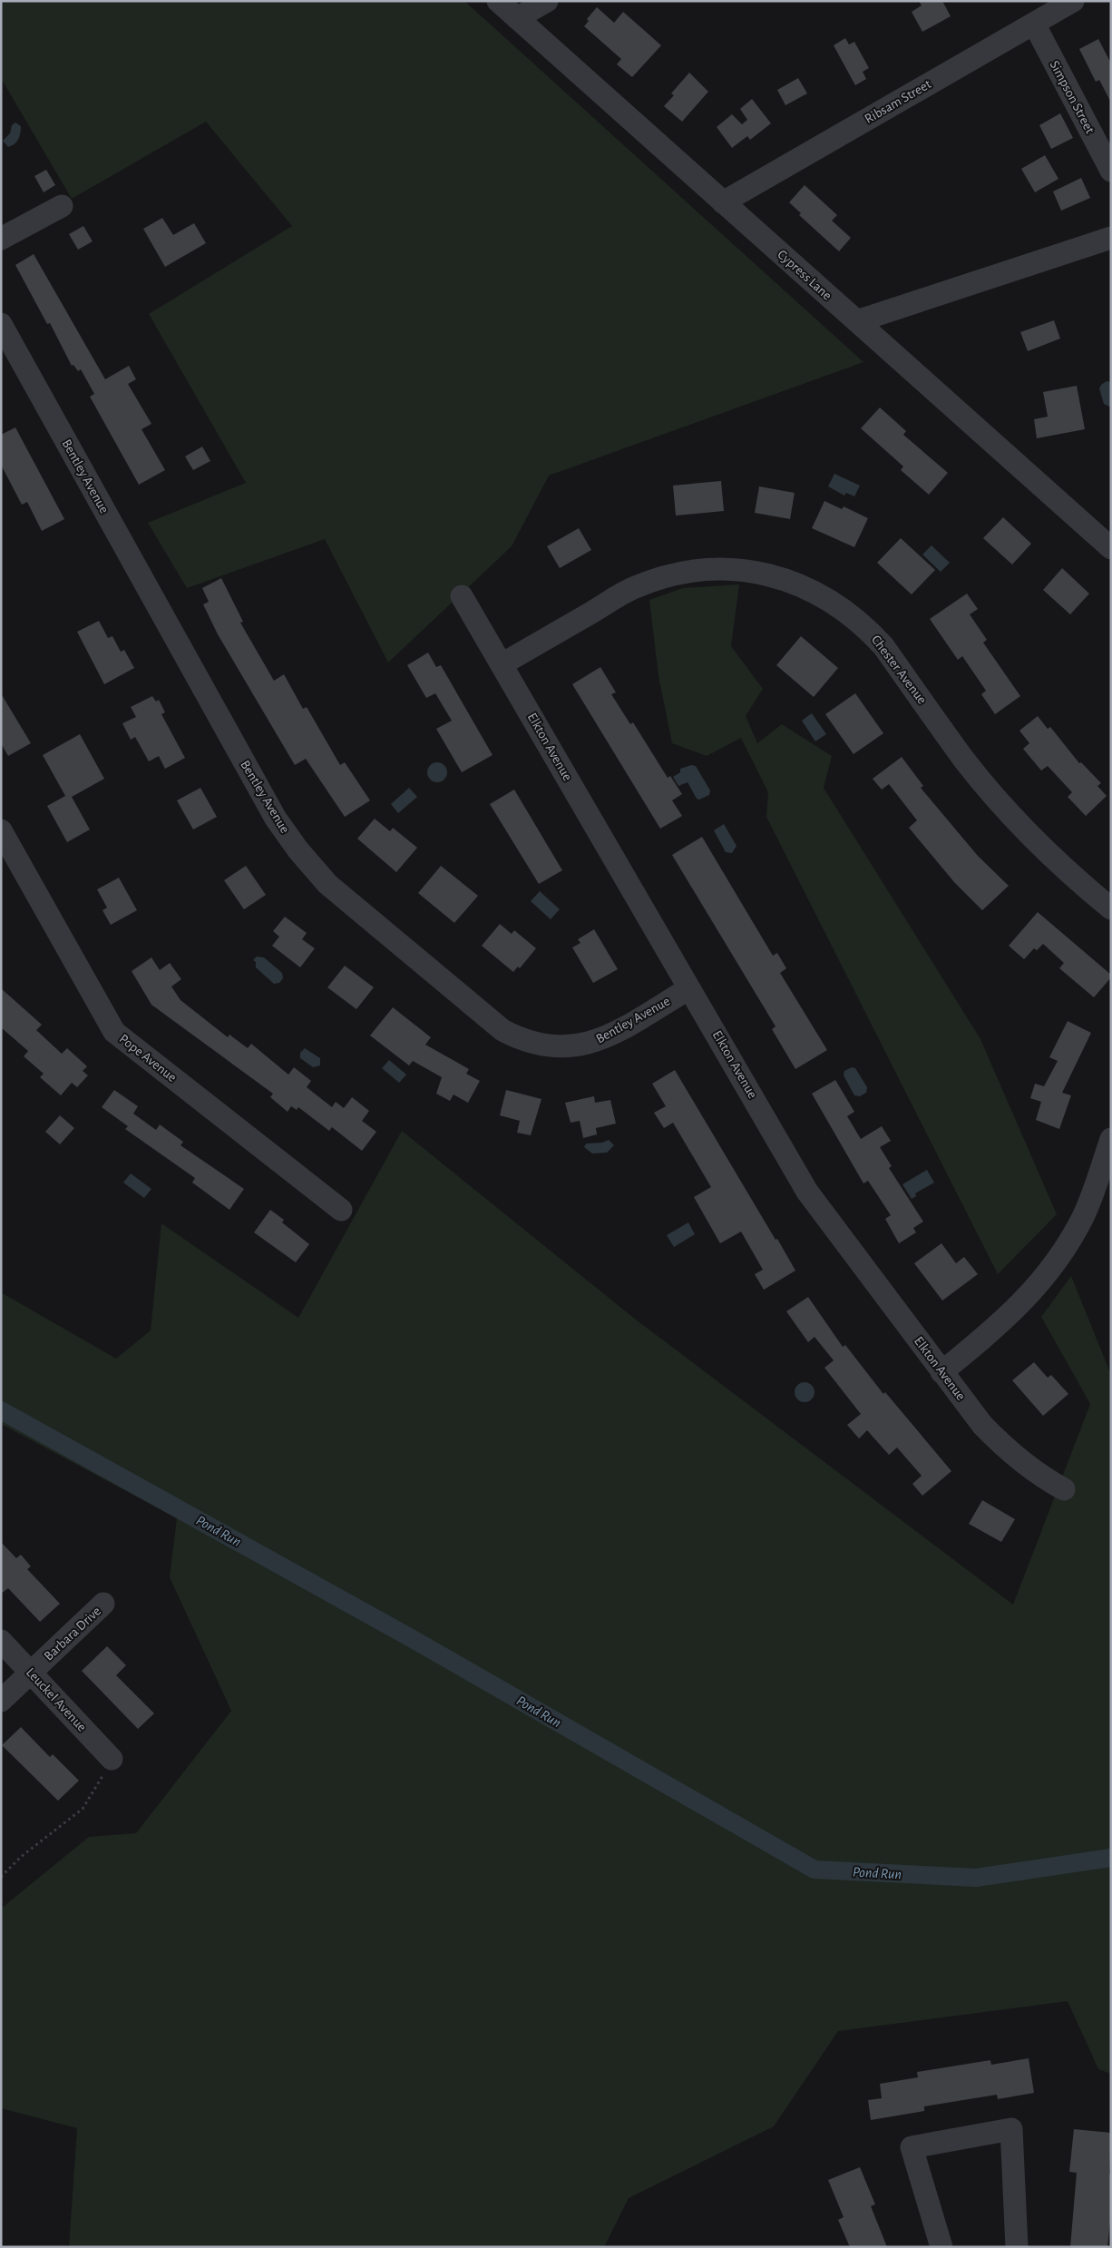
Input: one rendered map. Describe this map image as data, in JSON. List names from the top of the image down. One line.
{"streets":{"street":["Simpson Street","Ribsam Street","Cypress Lane","Bentley Avenue","Chester Avenue","Elkton Avenue","Pope Avenue","Barbara Drive","Leuckel Avenue"]},"crossings":[["Simpson Street","Ribsam Street"],["Ribsam Street","Cypress Lane"],["Bentley Avenue","Elkton Avenue"],["Chester Avenue","Elkton Avenue"],["Barbara Drive","Leuckel Avenue"]],"water":["Pond Run"]}
